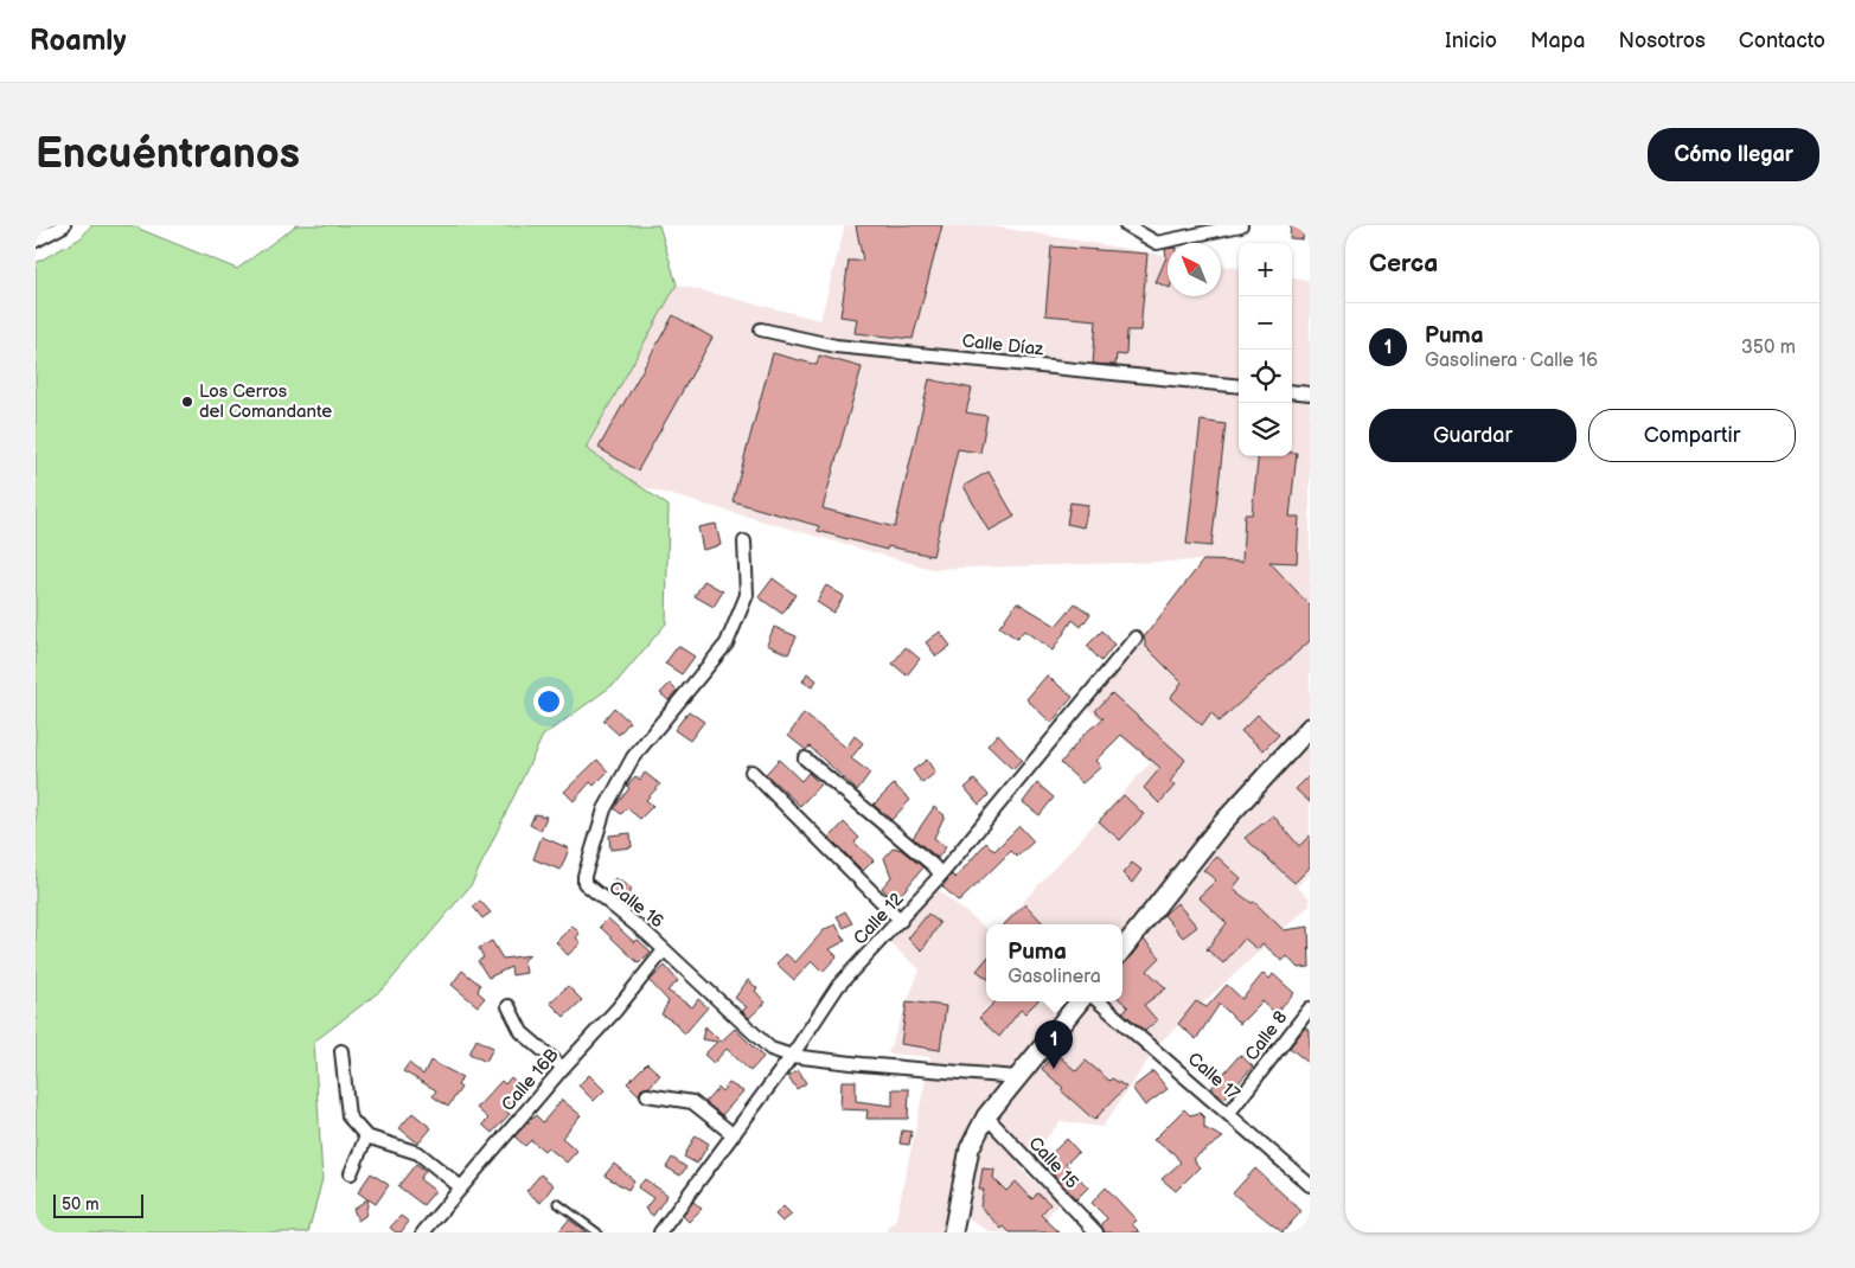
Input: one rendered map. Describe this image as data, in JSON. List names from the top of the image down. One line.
{"streets":{"street":["Calle Díaz","Calle 16","Calle 12","Calle 8","Calle 17","Calle 16B","Calle 15"]},"crossings":[["Calle 16","Calle 12"],["Calle 16","Calle 16B"],["Calle 8","Calle 17"]],"places":["Los Cerros del Comandante"],"scale_bar":"50 m","north":"top left","page":{"header":"Roamly","nav":["Inicio","Mapa","Nosotros","Contacto"],"buttons":["Cómo llegar",["Guardar","Compartir"]],"title":"Encuéntranos","heading":"Cerca","map_buttons":["+","−"],"list":[{"mark":"1","name":"Puma","note":"Gasolinera · Calle 16","value":"350 m"}],"popup":["Puma","Gasolinera"],"pins":"1","scale":"50 m"}}
